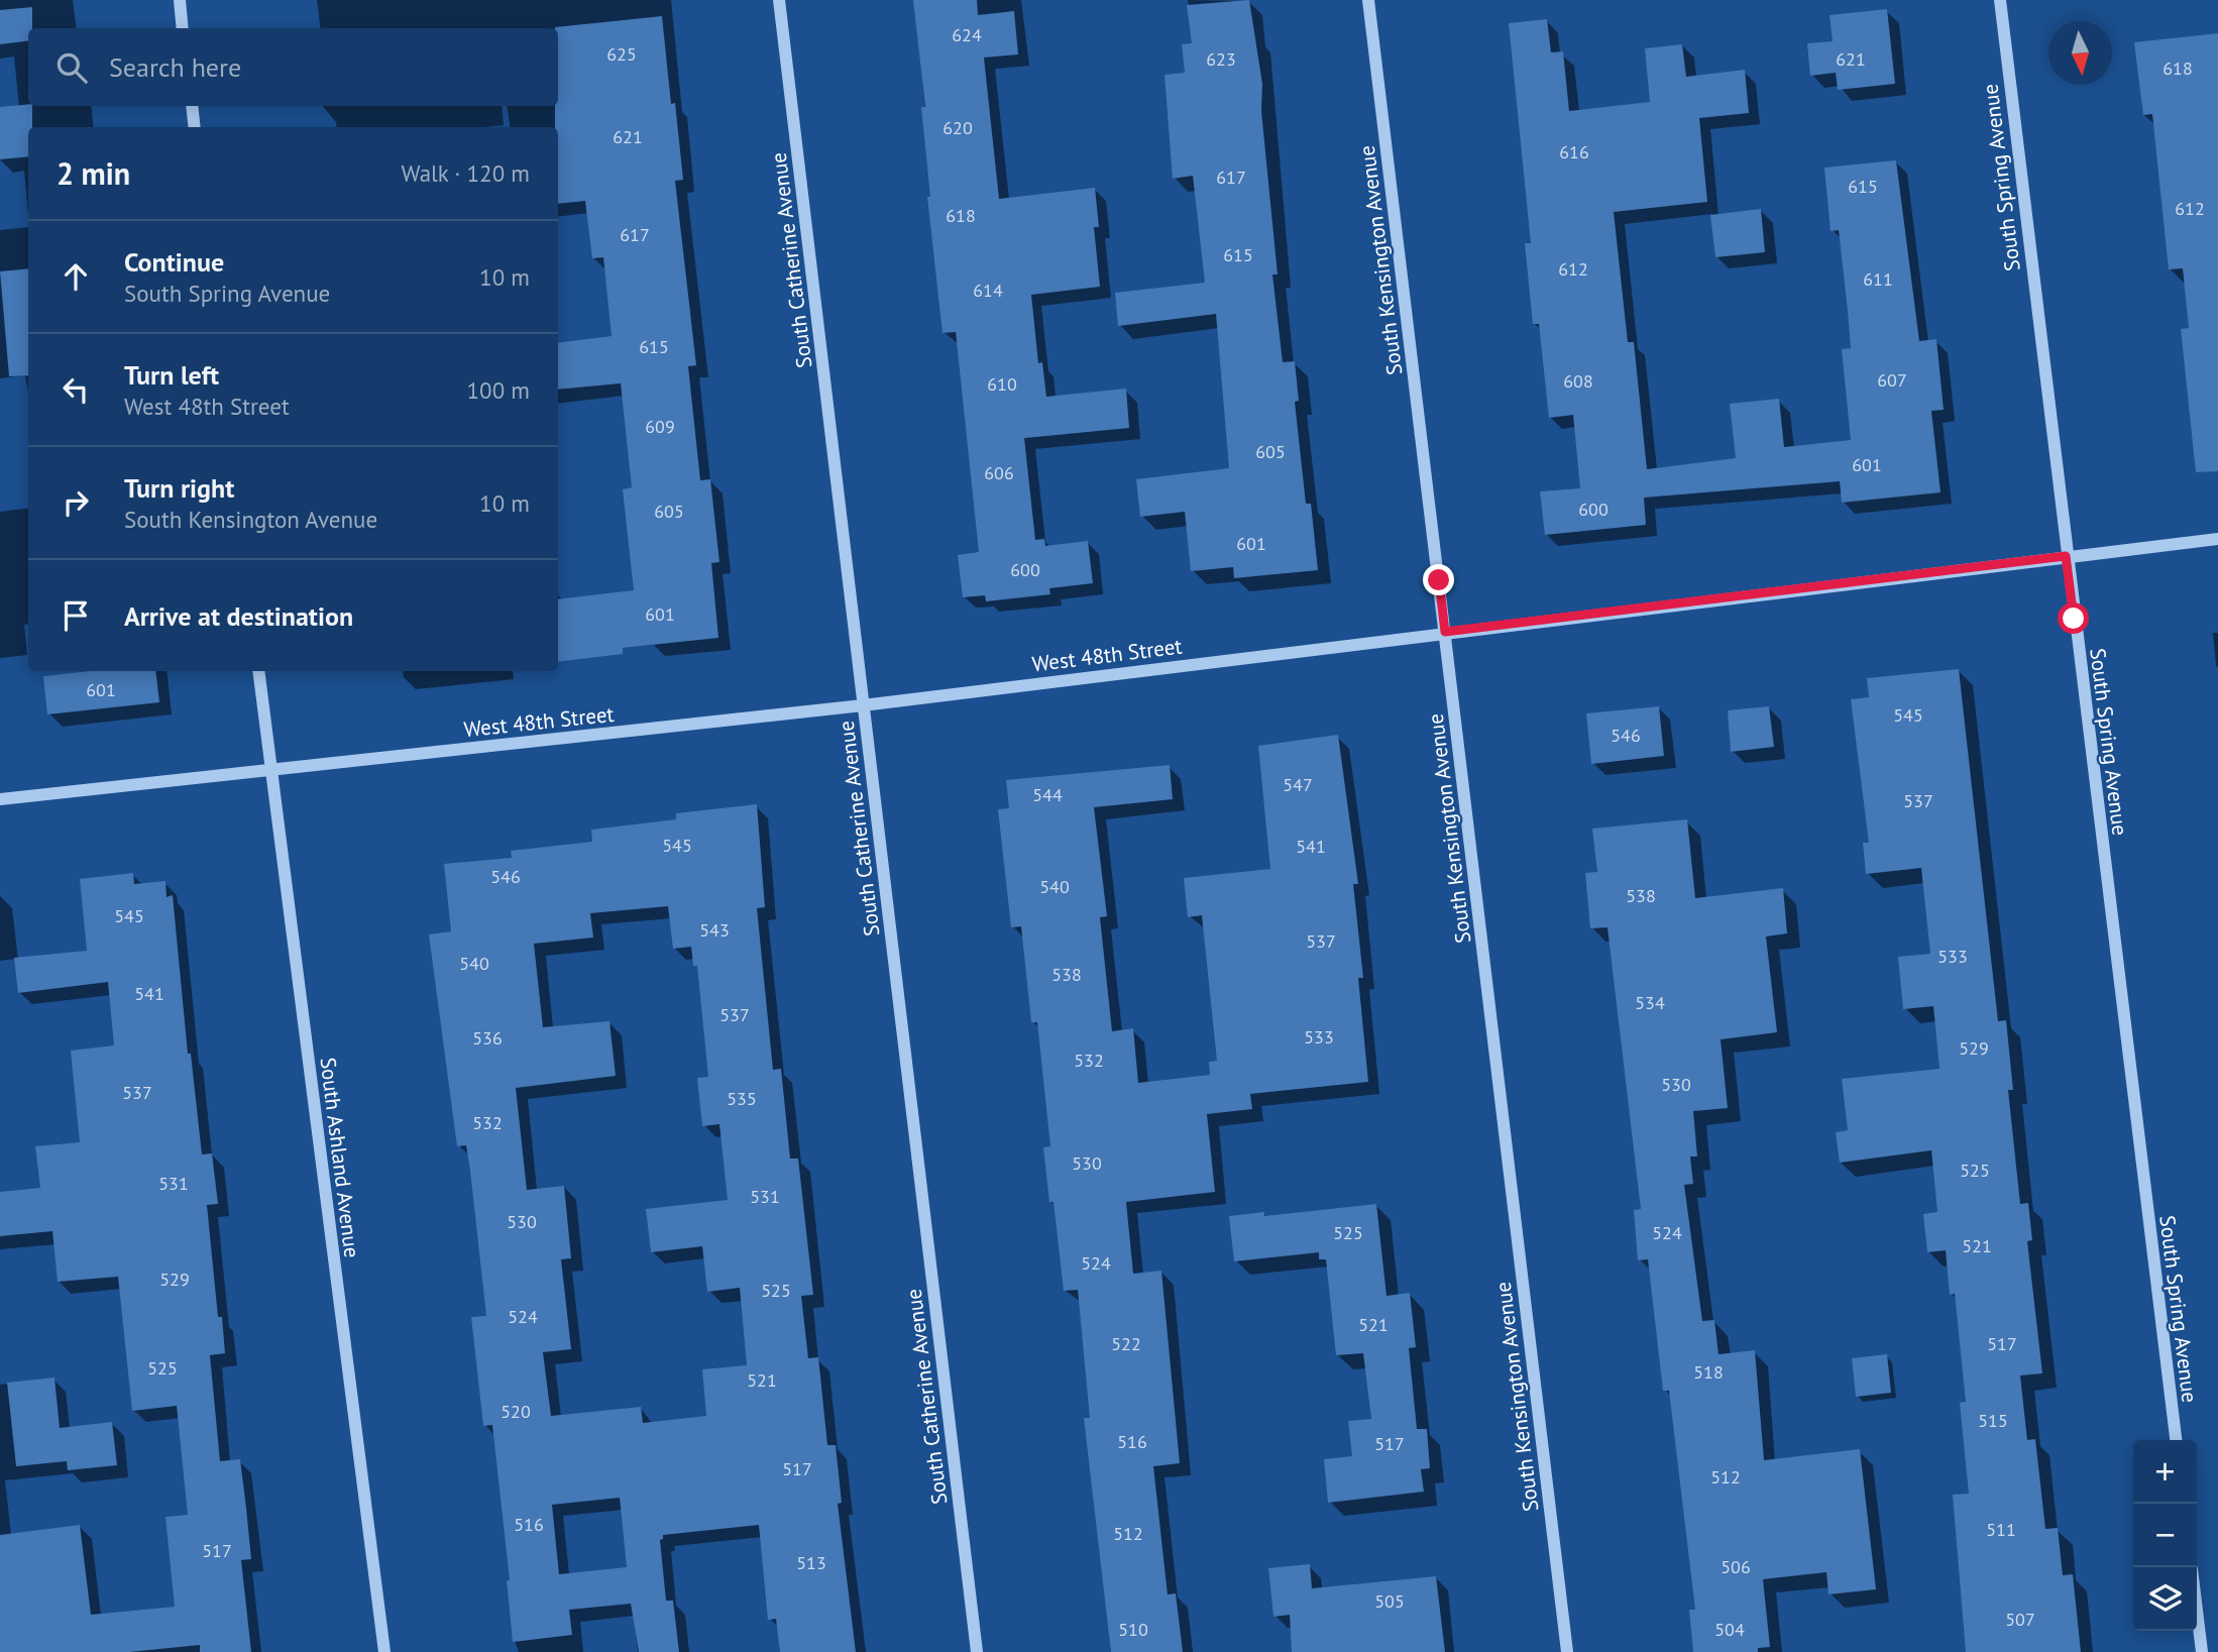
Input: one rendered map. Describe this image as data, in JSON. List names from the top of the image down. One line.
{"streets":{"street":["South Spring Avenue","South Catherine Avenue","South Kensington Avenue","West 48th Street","South Ashland Avenue"]},"crossings":[["South Spring Avenue","West 48th Street"],["South Catherine Avenue","West 48th Street"],["South Kensington Avenue","West 48th Street"],["West 48th Street","South Ashland Avenue"]],"house_numbers":["624","625","623","621","618","620","621","616","617","615","612","618","617","615","612","611","614","615","607","608","610","609","605","601","606","600","605","601","600","601","601","545","546","547","544","537","545","541","546","540","538","545","543","537","533","540","538","541","534","537","533","536","529","532","530","537","535","532","530","525","531","531","530","525","524","521","524","529","525","524","521","522","517","525","518","521","520","515","516","517","517","512","516","511","512","517","513","506","505","507","510","504"],"north":"bottom","page":{"search":"Search here","heading":["2 min","Walk · 120 m"],"list":[["Continue","South Spring Avenue","10 m"],["Turn left","West 48th Street","100 m"],["Turn right","South Kensington Avenue","10 m"],"Arrive at destination"],"map_buttons":["+","−"]}}
